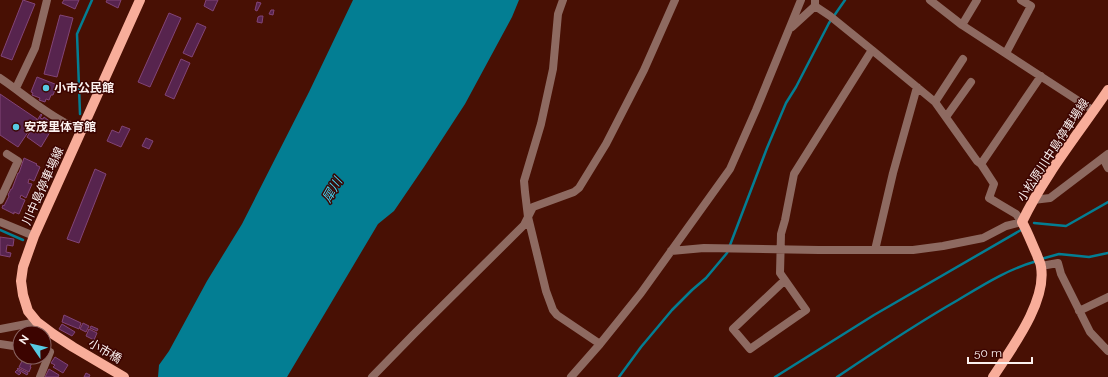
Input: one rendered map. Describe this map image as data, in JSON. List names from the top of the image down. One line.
{"streets":{"main road":["小松原川中島停車場線","川中島停車場線","小市橋"]},"crossings":[["川中島停車場線","小市橋"]],"water":["犀川"],"places":["小市公民館","安茂里体育館"],"scale_bar":"50 m","north":"top left"}
